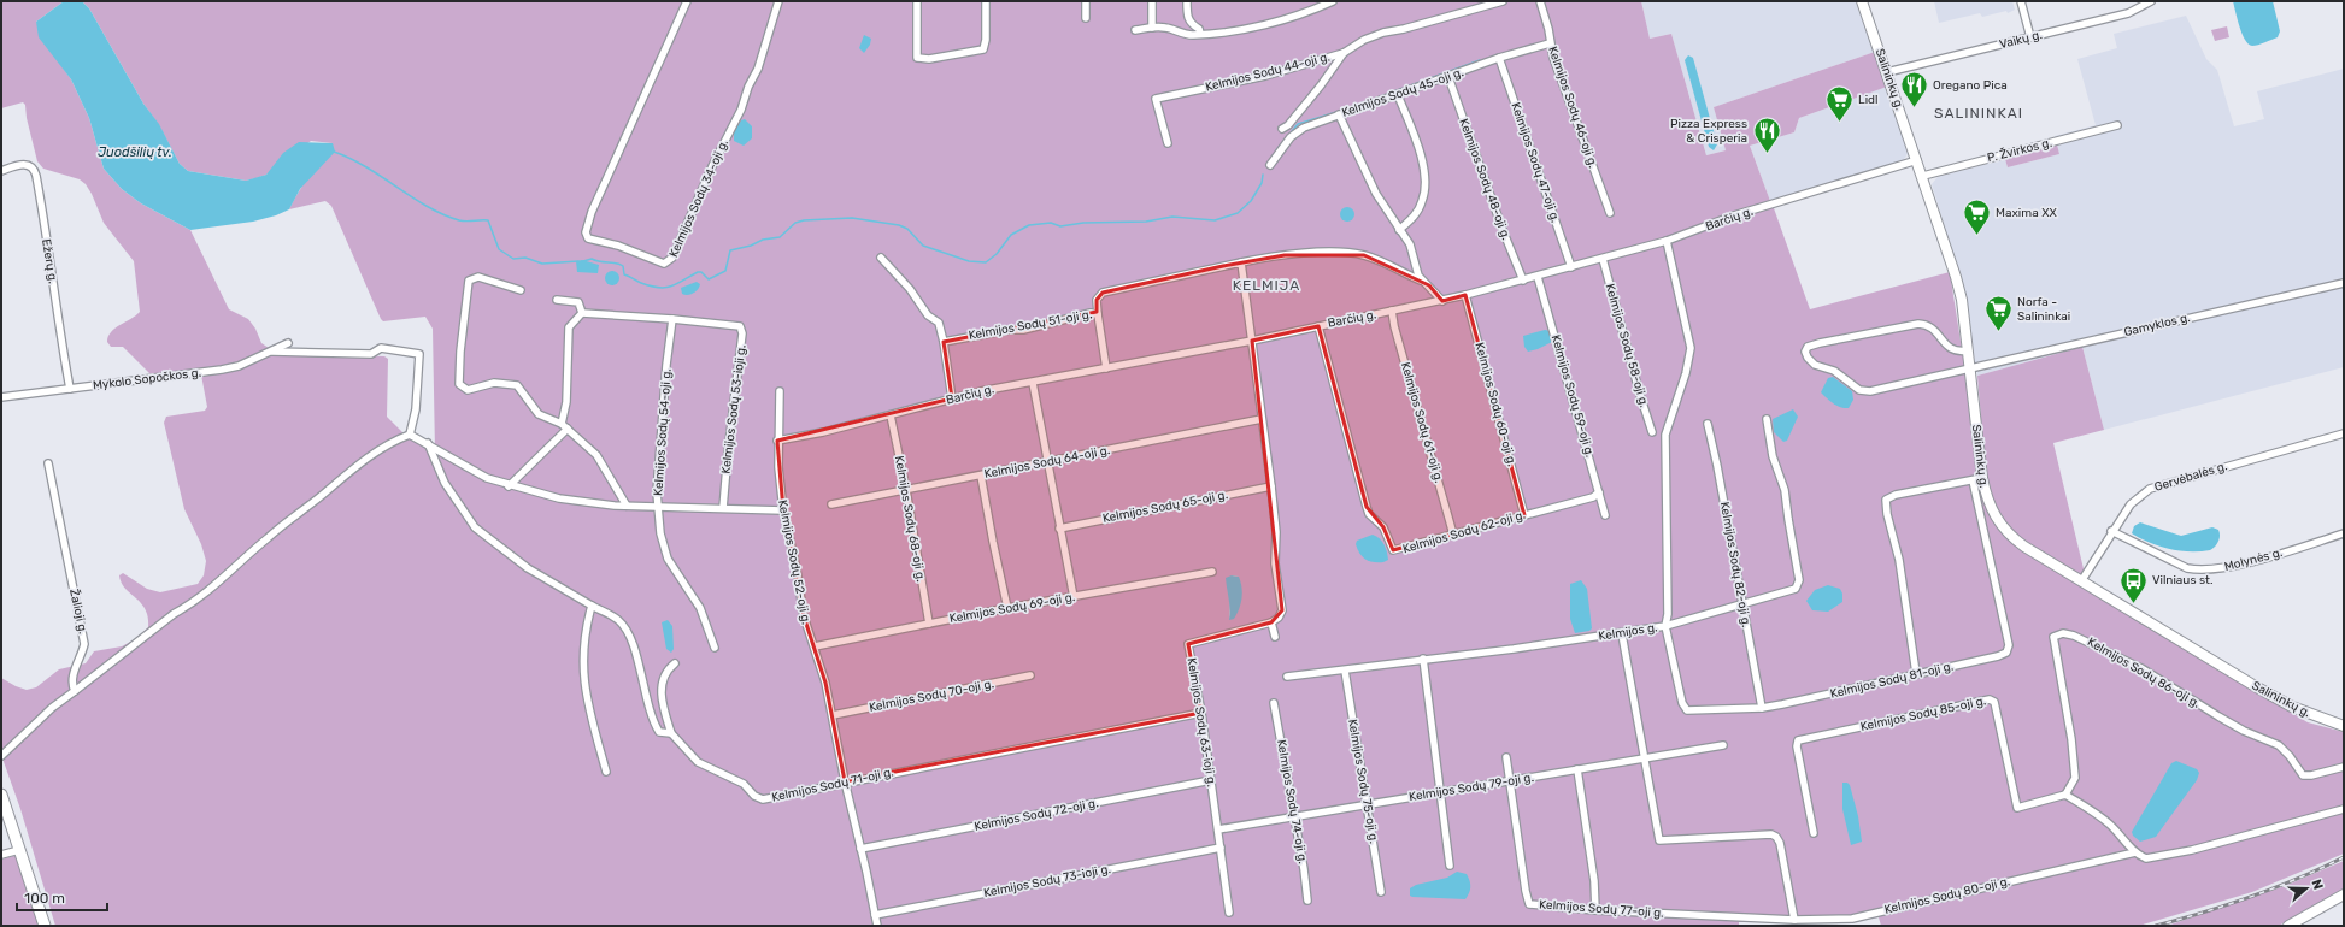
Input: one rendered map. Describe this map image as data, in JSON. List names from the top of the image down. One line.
{"streets":{"main road":["Salininkų g."],"street":["Vaikų g.","Kelmijos Sodų 44-oji g.","Kelmijos Sodų 45-oji g.","Kelmijos Sodų 46-oji g.","P. Žvirkos g.","Kelmijos Sodų 47-oji g.","Kelmijos Sodų 48-oji g.","Kelmijos Sodų 34-oji g.","Barčių g.","Ežerų g.","Kelmijos Sodų 51-oji g.","Gamyklos g.","Kelmijos Sodų 58-oji g.","Mykolo Sopočkos g.","Kelmijos Sodų 59-oji g.","Kelmijos Sodų 60-oji g.","Kelmijos Sodų 53-ioji g.","Kelmijos Sodų 61-oji g.","Kelmijos Sodų 54-oji g.","Kelmijos Sodų 64-oji g.","Gervėbalės g.","Kelmijos Sodų 65-oji g.","Kelmijos Sodų 68-oji g.","Kelmijos Sodų 62-oji g.","Molynės g.","Kelmijos Sodų 52-oji g.","Kelmijos Sodų 82-oji g.","Kelmijos Sodų 69-oji g.","Žalioji g.","Kelmijos g.","Kelmijos Sodų 86-oji g.","Kelmijos Sodų 81-oji g.","Kelmijos Sodų 70-oji g.","Kelmijos Sodų 85-oji g.","Kelmijos Sodų 63-ioji g.","Kelmijos Sodų 75-oji g.","Kelmijos Sodų 71-oji g.","Kelmijos Sodų 79-oji g.","Kelmijos Sodų 74-oji g.","Kelmijos Sodų 72-oji g.","Kelmijos Sodų 73-ioji g.","Kelmijos Sodų 80-oji g.","Kelmijos Sodų 77-oji g."]},"crossings":[["Vaikų g.","Salininkų g."],["Salininkų g.","P. Žvirkos g."],["Salininkų g.","Barčių g."],["Salininkų g.","Gamyklos g."],["Salininkų g.","Gervėbalės g."],["Salininkų g.","Kelmijos Sodų 81-oji g."],["Kelmijos Sodų 45-oji g.","Kelmijos Sodų 46-oji g."],["Kelmijos Sodų 45-oji g.","Kelmijos Sodų 47-oji g."],["Kelmijos Sodų 45-oji g.","Kelmijos Sodų 48-oji g."],["Kelmijos Sodų 47-oji g.","Barčių g."],["Kelmijos Sodų 48-oji g.","Barčių g."],["Barčių g.","Kelmijos Sodų 58-oji g."],["Barčių g.","Kelmijos Sodų 59-oji g."],["Barčių g.","Kelmijos Sodų 60-oji g."],["Barčių g.","Kelmijos Sodų 61-oji g."],["Barčių g.","Kelmijos Sodų 68-oji g."],["Barčių g.","Kelmijos Sodų 62-oji g."],["Barčių g.","Kelmijos Sodų 52-oji g."],["Barčių g.","Kelmijos g."],["Ežerų g.","Mykolo Sopočkos g."],["Kelmijos Sodų 59-oji g.","Kelmijos Sodų 62-oji g."],["Kelmijos Sodų 60-oji g.","Kelmijos Sodų 62-oji g."],["Kelmijos Sodų 53-ioji g.","Kelmijos Sodų 54-oji g."],["Kelmijos Sodų 61-oji g.","Kelmijos Sodų 62-oji g."],["Kelmijos Sodų 64-oji g.","Kelmijos Sodų 68-oji g."],["Gervėbalės g.","Molynės g."],["Kelmijos Sodų 68-oji g.","Kelmijos Sodų 69-oji g."],["Kelmijos Sodų 52-oji g.","Kelmijos Sodų 69-oji g."],["Kelmijos Sodų 52-oji g.","Kelmijos Sodų 70-oji g."],["Kelmijos Sodų 52-oji g.","Kelmijos Sodų 71-oji g."],["Kelmijos Sodų 52-oji g.","Kelmijos Sodų 72-oji g."],["Kelmijos Sodų 52-oji g.","Kelmijos Sodų 73-ioji g."],["Kelmijos Sodų 82-oji g.","Kelmijos Sodų 81-oji g."],["Kelmijos g.","Kelmijos Sodų 81-oji g."],["Kelmijos g.","Kelmijos Sodų 75-oji g."],["Kelmijos Sodų 86-oji g.","Kelmijos Sodų 85-oji g."],["Kelmijos Sodų 63-ioji g.","Kelmijos Sodų 71-oji g."],["Kelmijos Sodų 63-ioji g.","Kelmijos Sodų 79-oji g."],["Kelmijos Sodų 63-ioji g.","Kelmijos Sodų 72-oji g."],["Kelmijos Sodų 63-ioji g.","Kelmijos Sodų 73-ioji g."],["Kelmijos Sodų 75-oji g.","Kelmijos Sodų 79-oji g."],["Kelmijos Sodų 79-oji g.","Kelmijos Sodų 74-oji g."],["Kelmijos Sodų 79-oji g.","Kelmijos Sodų 77-oji g."],["Kelmijos Sodų 80-oji g.","Kelmijos Sodų 77-oji g."]],"districts":["SALININKAI","KELMIJA"],"water":["Juodšilių tv."],"places":{"restaurant":["Oregano Pica","Pizza Express & Crisperia"],"supermarket":["Lidl","Maxima XX","Norfa - Salininkai"],"bus stop":["Vilniaus st."]},"scale_bar":"100 m","north":"right"}
